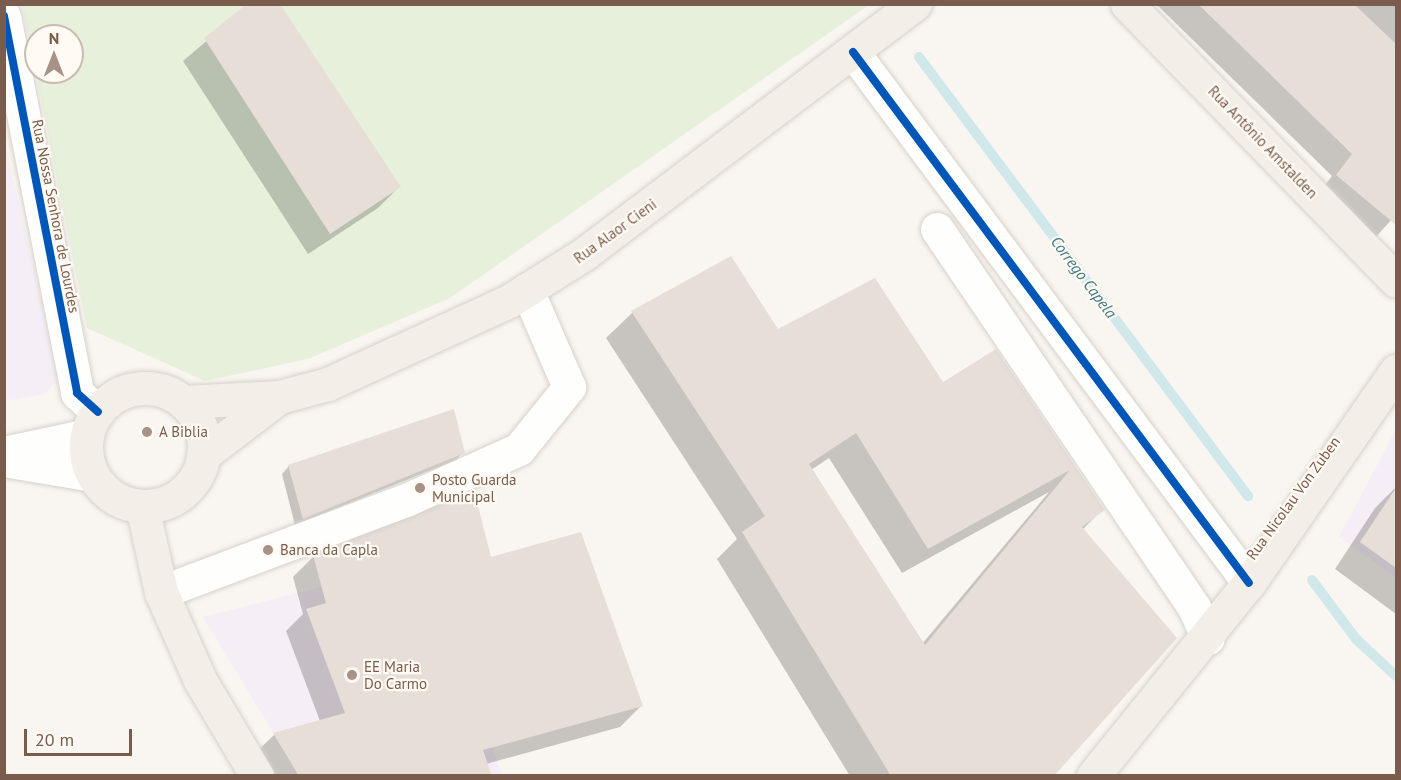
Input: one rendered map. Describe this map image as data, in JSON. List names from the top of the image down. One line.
{"streets":{"main road":["Rua Antônio Amstalden","Rua Alaor Cieni","Rua Nicolau Von Zuben"],"street":["Rua Nossa Senhora de Lourdes"]},"crossings":[["Rua Nossa Senhora de Lourdes","Rua Alaor Cieni"]],"water":["Corrego Capela"],"places":["A Biblia","Posto Guarda Municipal","Banca da Capla","EE Maria Do Carmo"],"scale_bar":"20 m","north":"top"}
